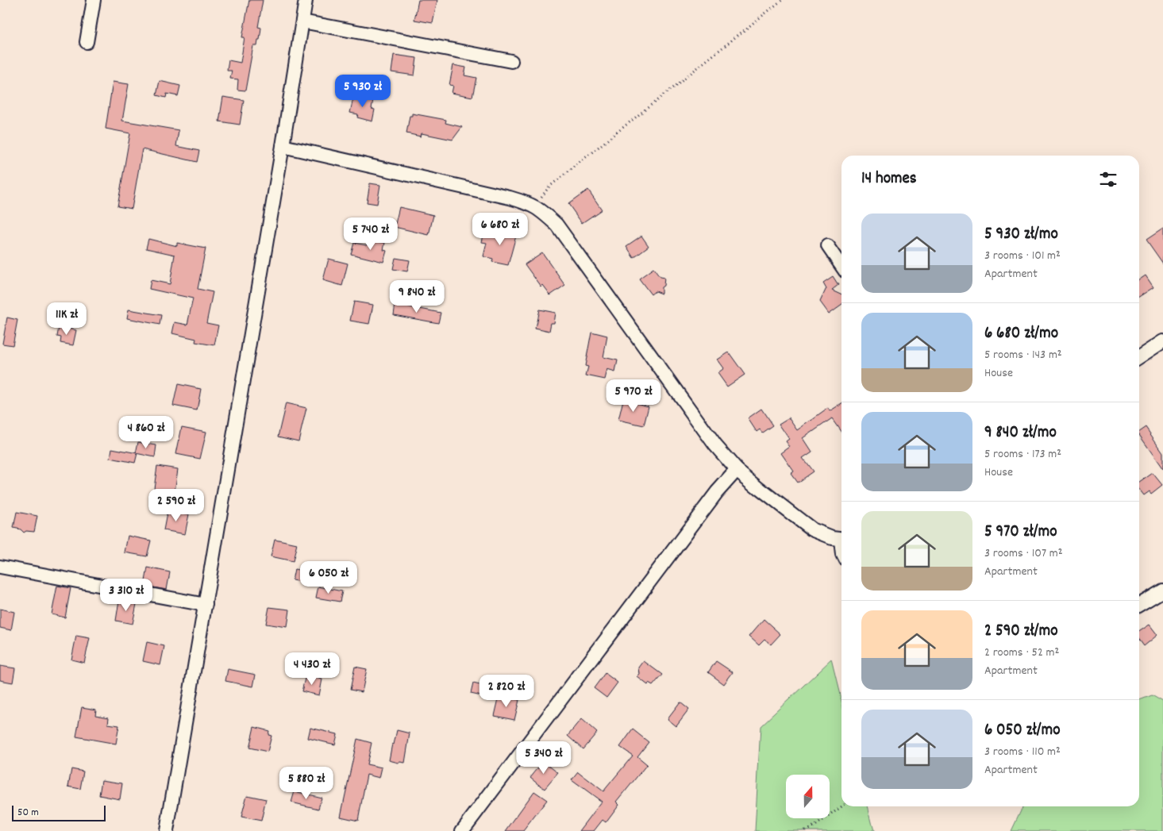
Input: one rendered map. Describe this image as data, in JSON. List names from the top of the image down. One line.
{"scale_bar":"50 m","north":"top","page":{"price":["5 930 zł","6 680 zł","5 740 zł","9 840 zł","11K zł","5 970 zł","4 860 zł","2 590 zł","6 050 zł","3 310 zł","4 430 zł","2 820 zł","5 340 zł","5 880 zł"],"heading":"14 homes","list":[{"name":"5 930 zł/mo","note":"3 rooms · 101 m² · Apartment"},{"name":"6 680 zł/mo","note":"5 rooms · 143 m² · House"},{"name":"9 840 zł/mo","note":"5 rooms · 173 m² · House"},{"name":"5 970 zł/mo","note":"3 rooms · 107 m² · Apartment"},{"name":"2 590 zł/mo","note":"2 rooms · 52 m² · Apartment"},{"name":"6 050 zł/mo","note":"3 rooms · 110 m² · Apartment"}],"scale":"50 m"}}
